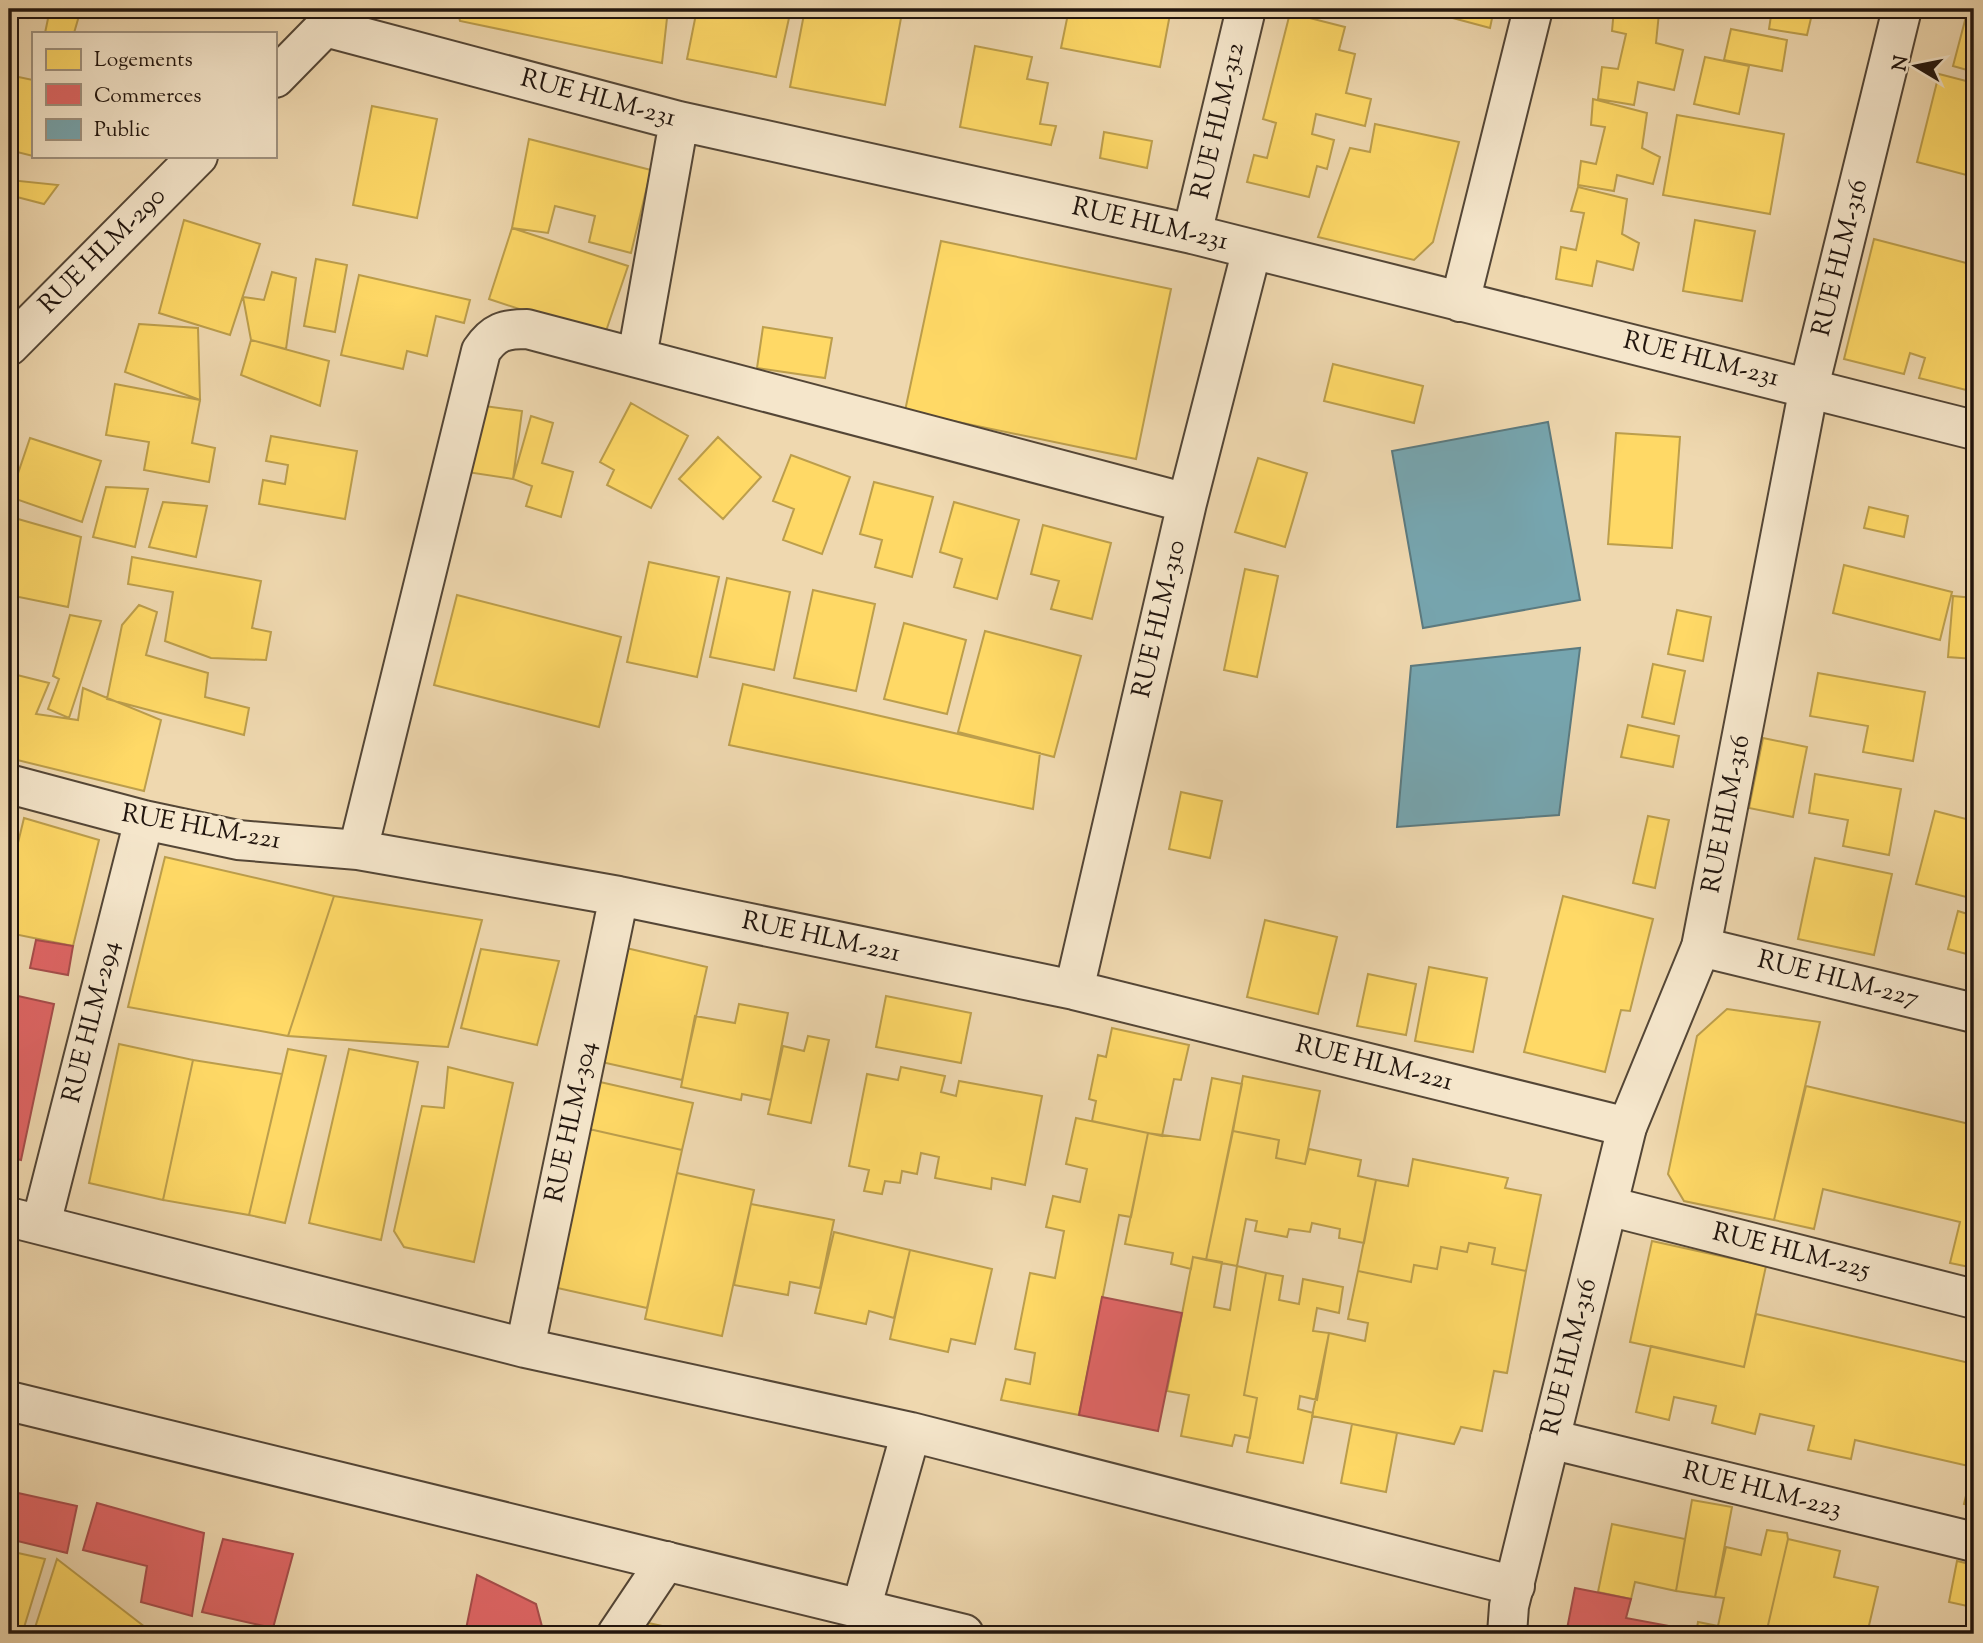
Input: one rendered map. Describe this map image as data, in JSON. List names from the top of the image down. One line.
{"streets":{"street":["RUE HLM-231","RUE HLM-312","RUE HLM-290","RUE HLM-316","RUE HLM-310","RUE HLM-221","RUE HLM-227","RUE HLM-294","RUE HLM-304","RUE HLM-225","RUE HLM-223"]},"crossings":[["RUE HLM-231","RUE HLM-312"],["RUE HLM-231","RUE HLM-316"],["RUE HLM-231","RUE HLM-310"],["RUE HLM-316","RUE HLM-221"],["RUE HLM-316","RUE HLM-227"],["RUE HLM-316","RUE HLM-225"],["RUE HLM-316","RUE HLM-223"],["RUE HLM-310","RUE HLM-221"],["RUE HLM-221","RUE HLM-294"],["RUE HLM-221","RUE HLM-304"]],"legend":["Logements","Commerces","Public"],"north":"left"}
